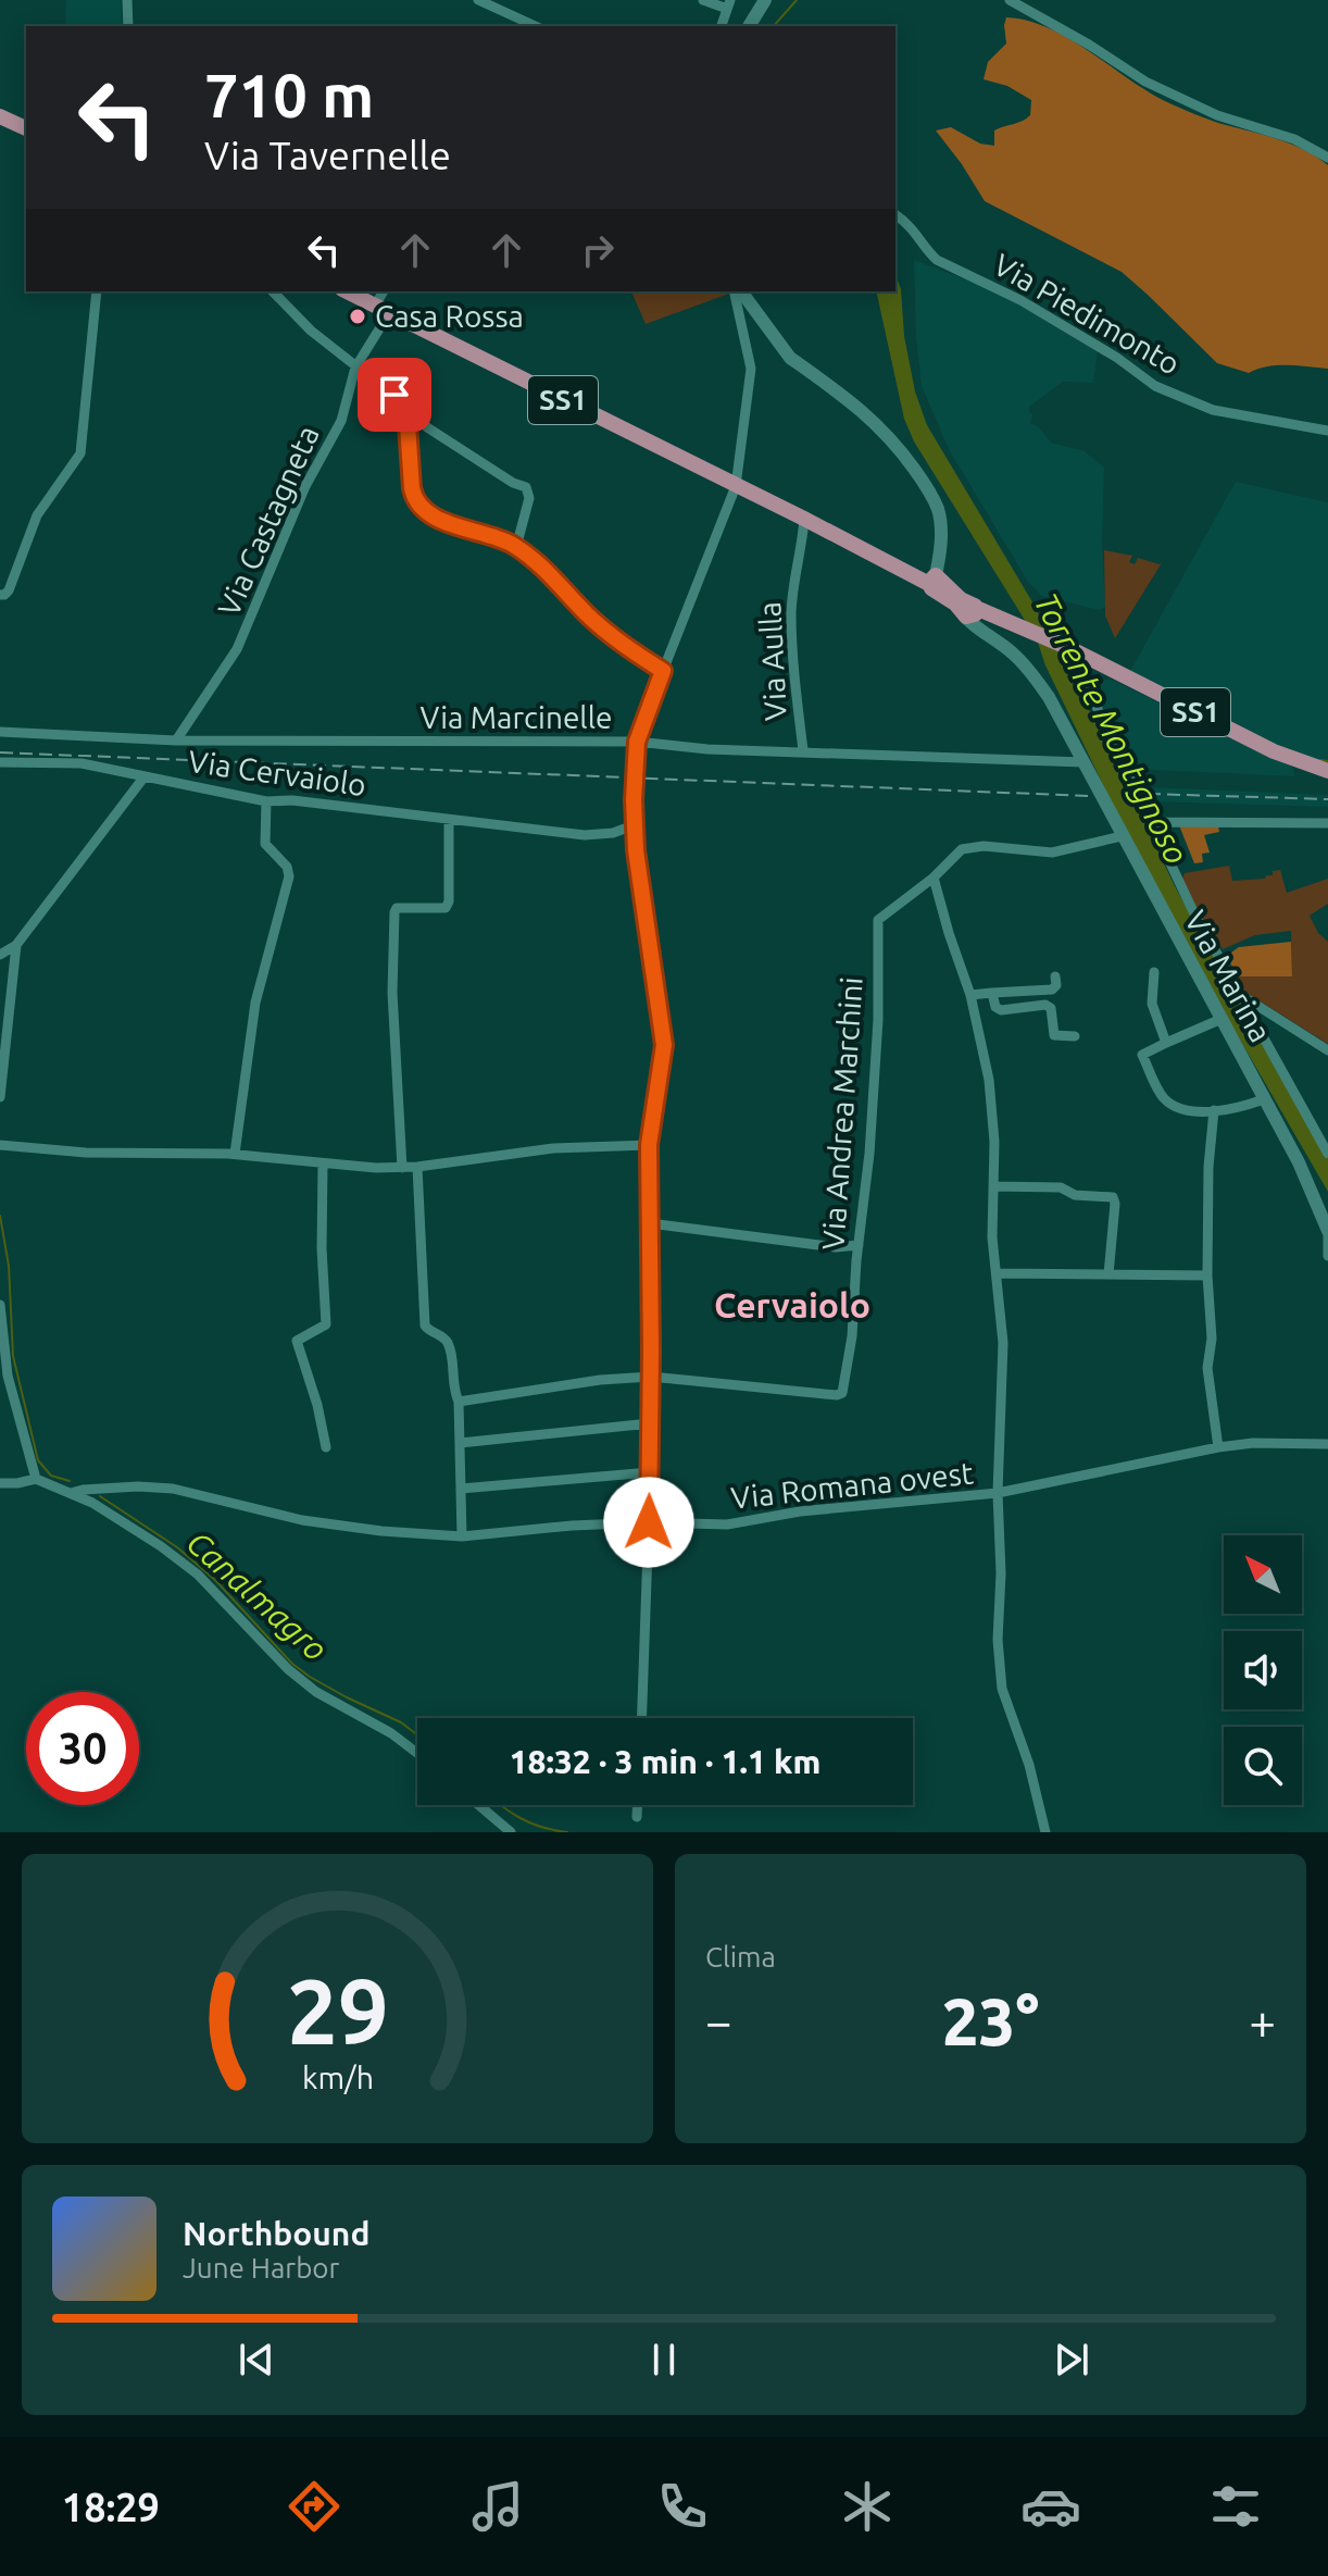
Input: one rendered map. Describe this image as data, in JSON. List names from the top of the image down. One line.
{"streets":{"main road":["SS1","Via Marina"],"street":["Via Piedimonto","Via Castagneta","Via Aulla","Via Marcinelle","Via Cervaiolo","Via Andrea Marchini","Via Romana ovest"]},"crossings":[["SS1","Via Castagneta"],["SS1","Via Aulla"],["SS1","Via Marina"],["Via Castagneta","Via Marcinelle"],["Via Aulla","Via Marcinelle"],["Via Marcinelle","Via Marina"]],"districts":["Cervaiolo"],"water":["Torrente Montignoso","Canalmagro"],"places":["Casa Rossa"],"north":"top left","page":{"turn":["710 m","Via Tavernelle"],"limit":"30","trip":"18:32 · 3 min · 1.1 km","tile":"Clima","heat":["−","23°","+"],"song":["Northbound","June Harbor"],"tabs":"18:29","gauge":["29","km/h"]}}
